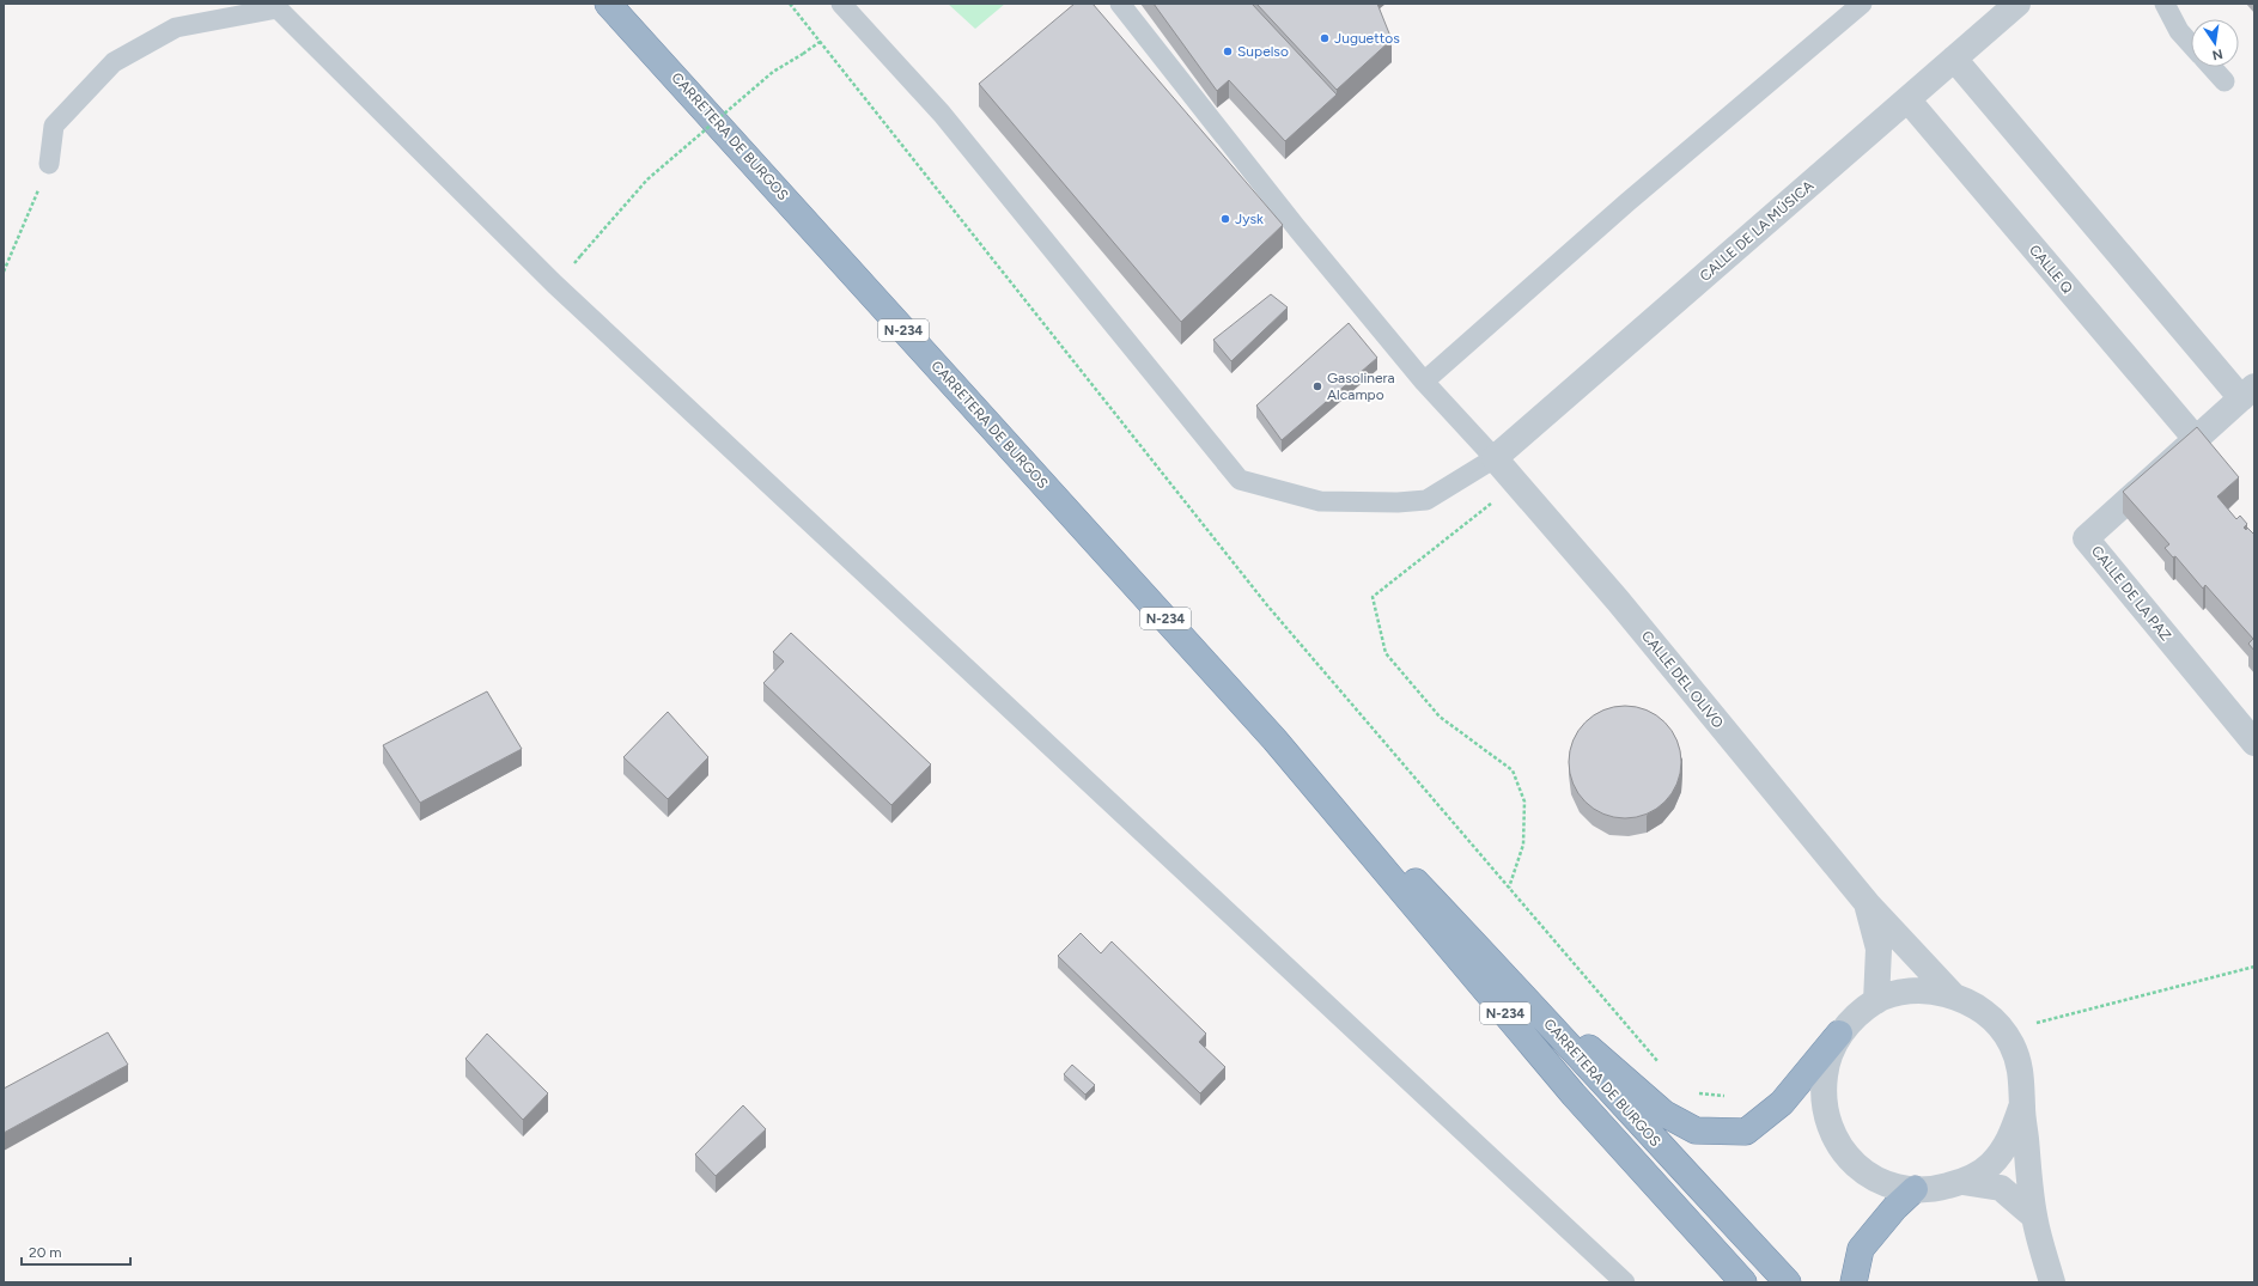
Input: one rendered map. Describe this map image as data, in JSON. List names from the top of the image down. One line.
{"streets":{"highway":["CARRETERA DE BURGOS","N-234"],"street":["CALLE DE LA MÚSICA","CALLE Q","CALLE DE LA PAZ","CALLE DEL OLIVO"]},"crossings":[["CALLE DE LA MÚSICA","CALLE Q"],["CALLE DE LA MÚSICA","CALLE DEL OLIVO"],["CALLE Q","CALLE DE LA PAZ"]],"places":["Juguettos","Supelso","Jysk","Gasolinera Alcampo"],"scale_bar":"20 m","north":"bottom"}
